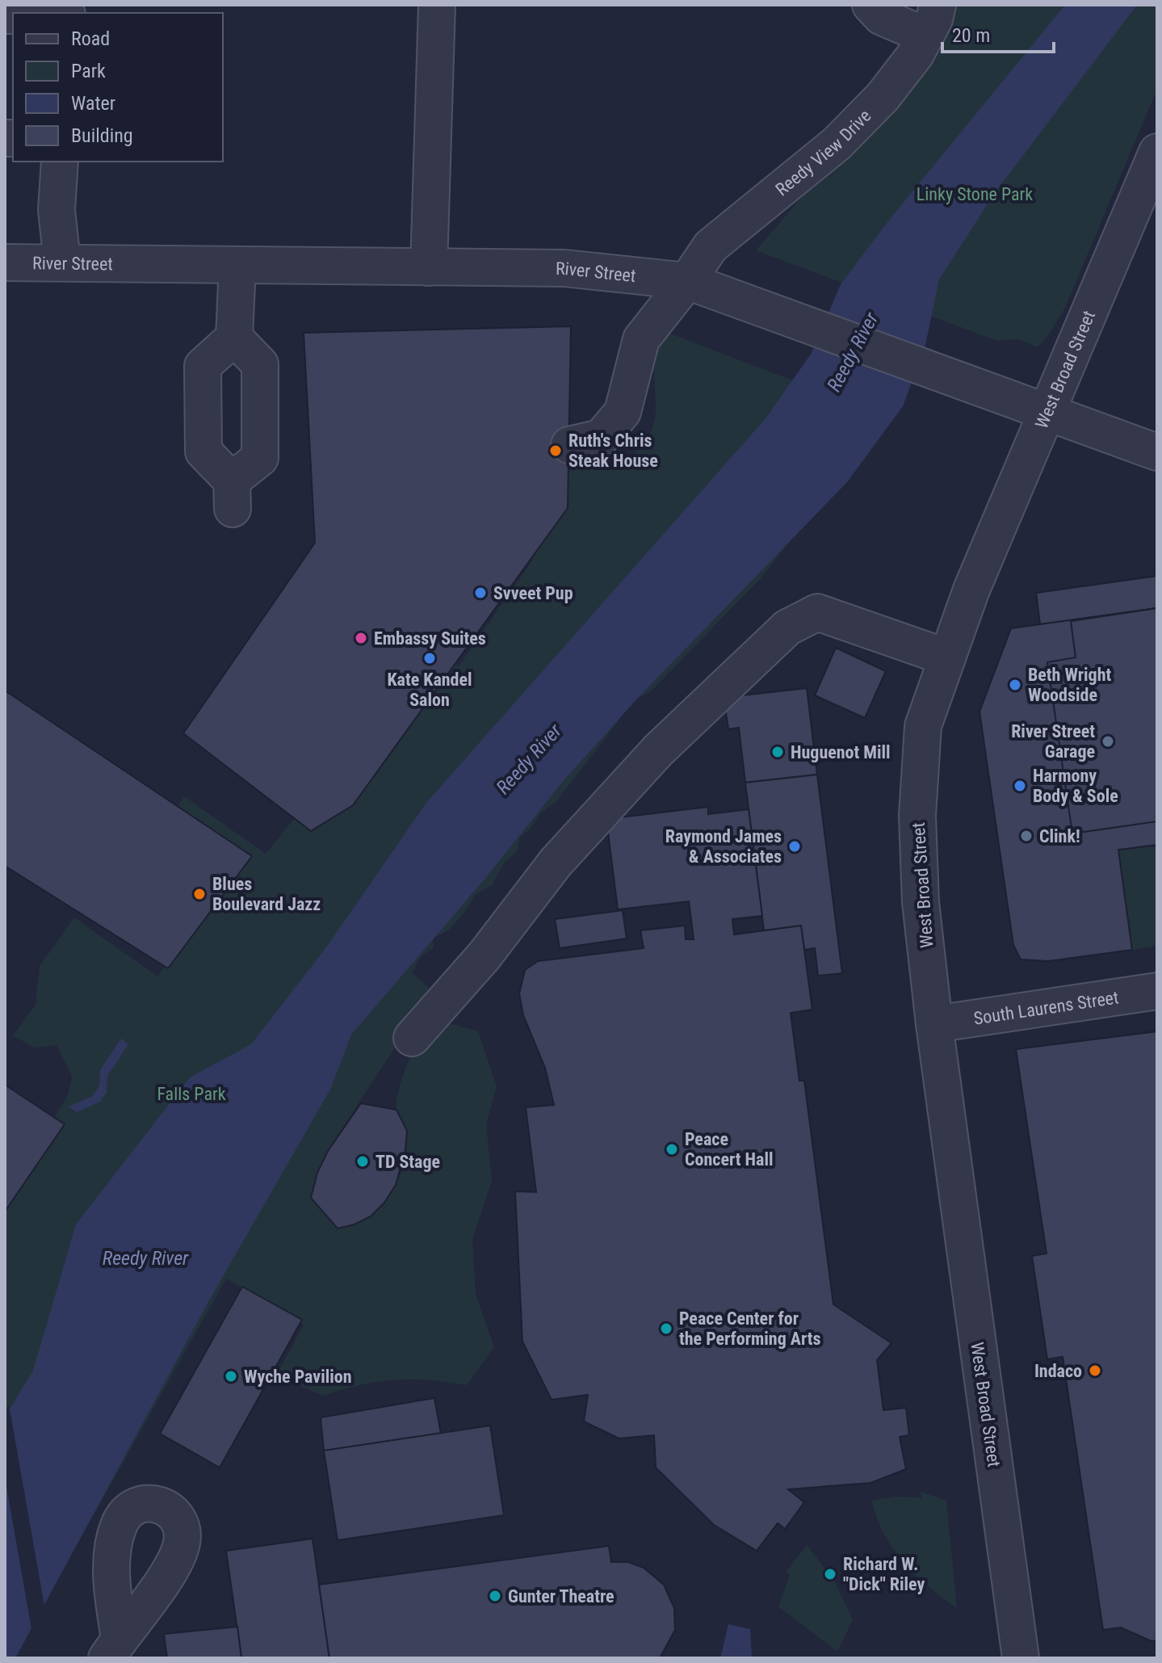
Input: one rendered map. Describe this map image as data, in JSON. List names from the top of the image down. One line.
{"streets":{"street":["Reedy View Drive","River Street","West Broad Street","South Laurens Street"]},"crossings":[["Reedy View Drive","River Street"],["River Street","West Broad Street"],["West Broad Street","South Laurens Street"]],"water":["Reedy River"],"parks":["Linky Stone Park","Falls Park"],"places":["Ruth's Chris Steak House","Svveet Pup","Embassy Suites","Kate Kandel Salon","Beth Wright Woodside","River Street Garage","Huguenot Mill","Harmony Body & Sole","Clink!","Raymond James & Associates","Blues Boulevard Jazz","Peace Concert Hall","TD Stage","Peace Center for the Performing Arts","Indaco","Wyche Pavilion","Richard W. \"Dick\" Riley","Gunter Theatre"],"legend":["Road","Park","Water","Building"],"scale_bar":"20 m"}
